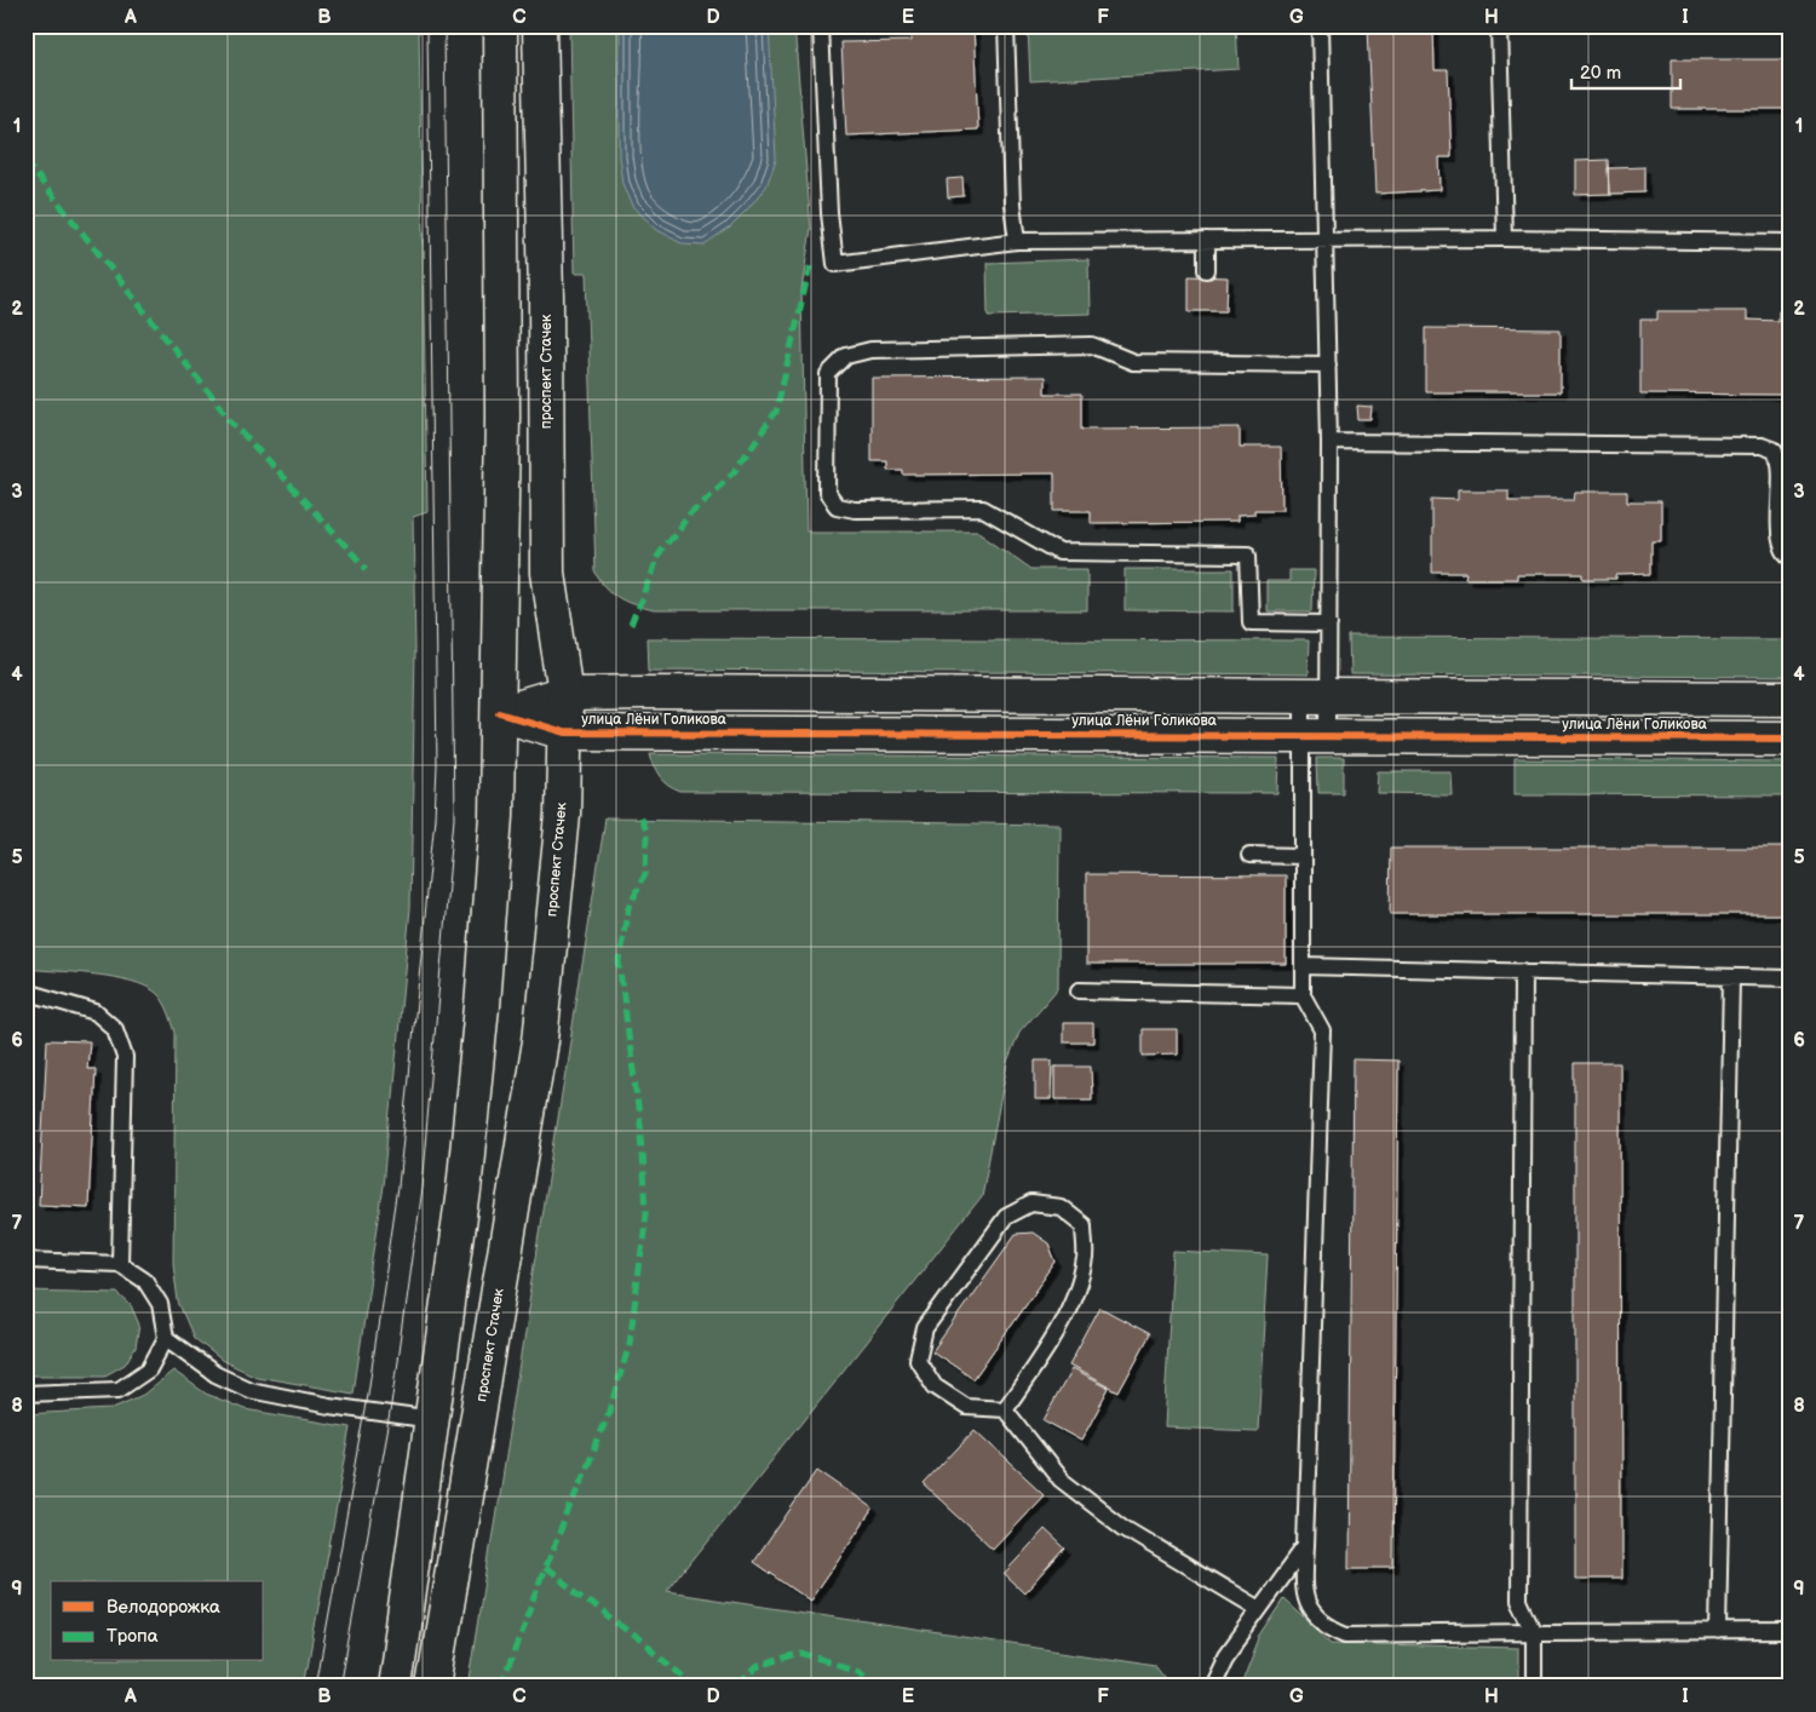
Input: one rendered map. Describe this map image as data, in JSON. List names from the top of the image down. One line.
{"streets":{"main road":["проспект Стачек","улица Лёни Голикова"]},"crossings":[["проспект Стачек","улица Лёни Голикова"]],"legend":["Велодорожка","Тропа"],"scale_bar":"20 m","grid":{"columns":["A","B","C","D","E","F","G","H","I"],"rows":["1","2","3","4","5","6","7","8","9"]}}
